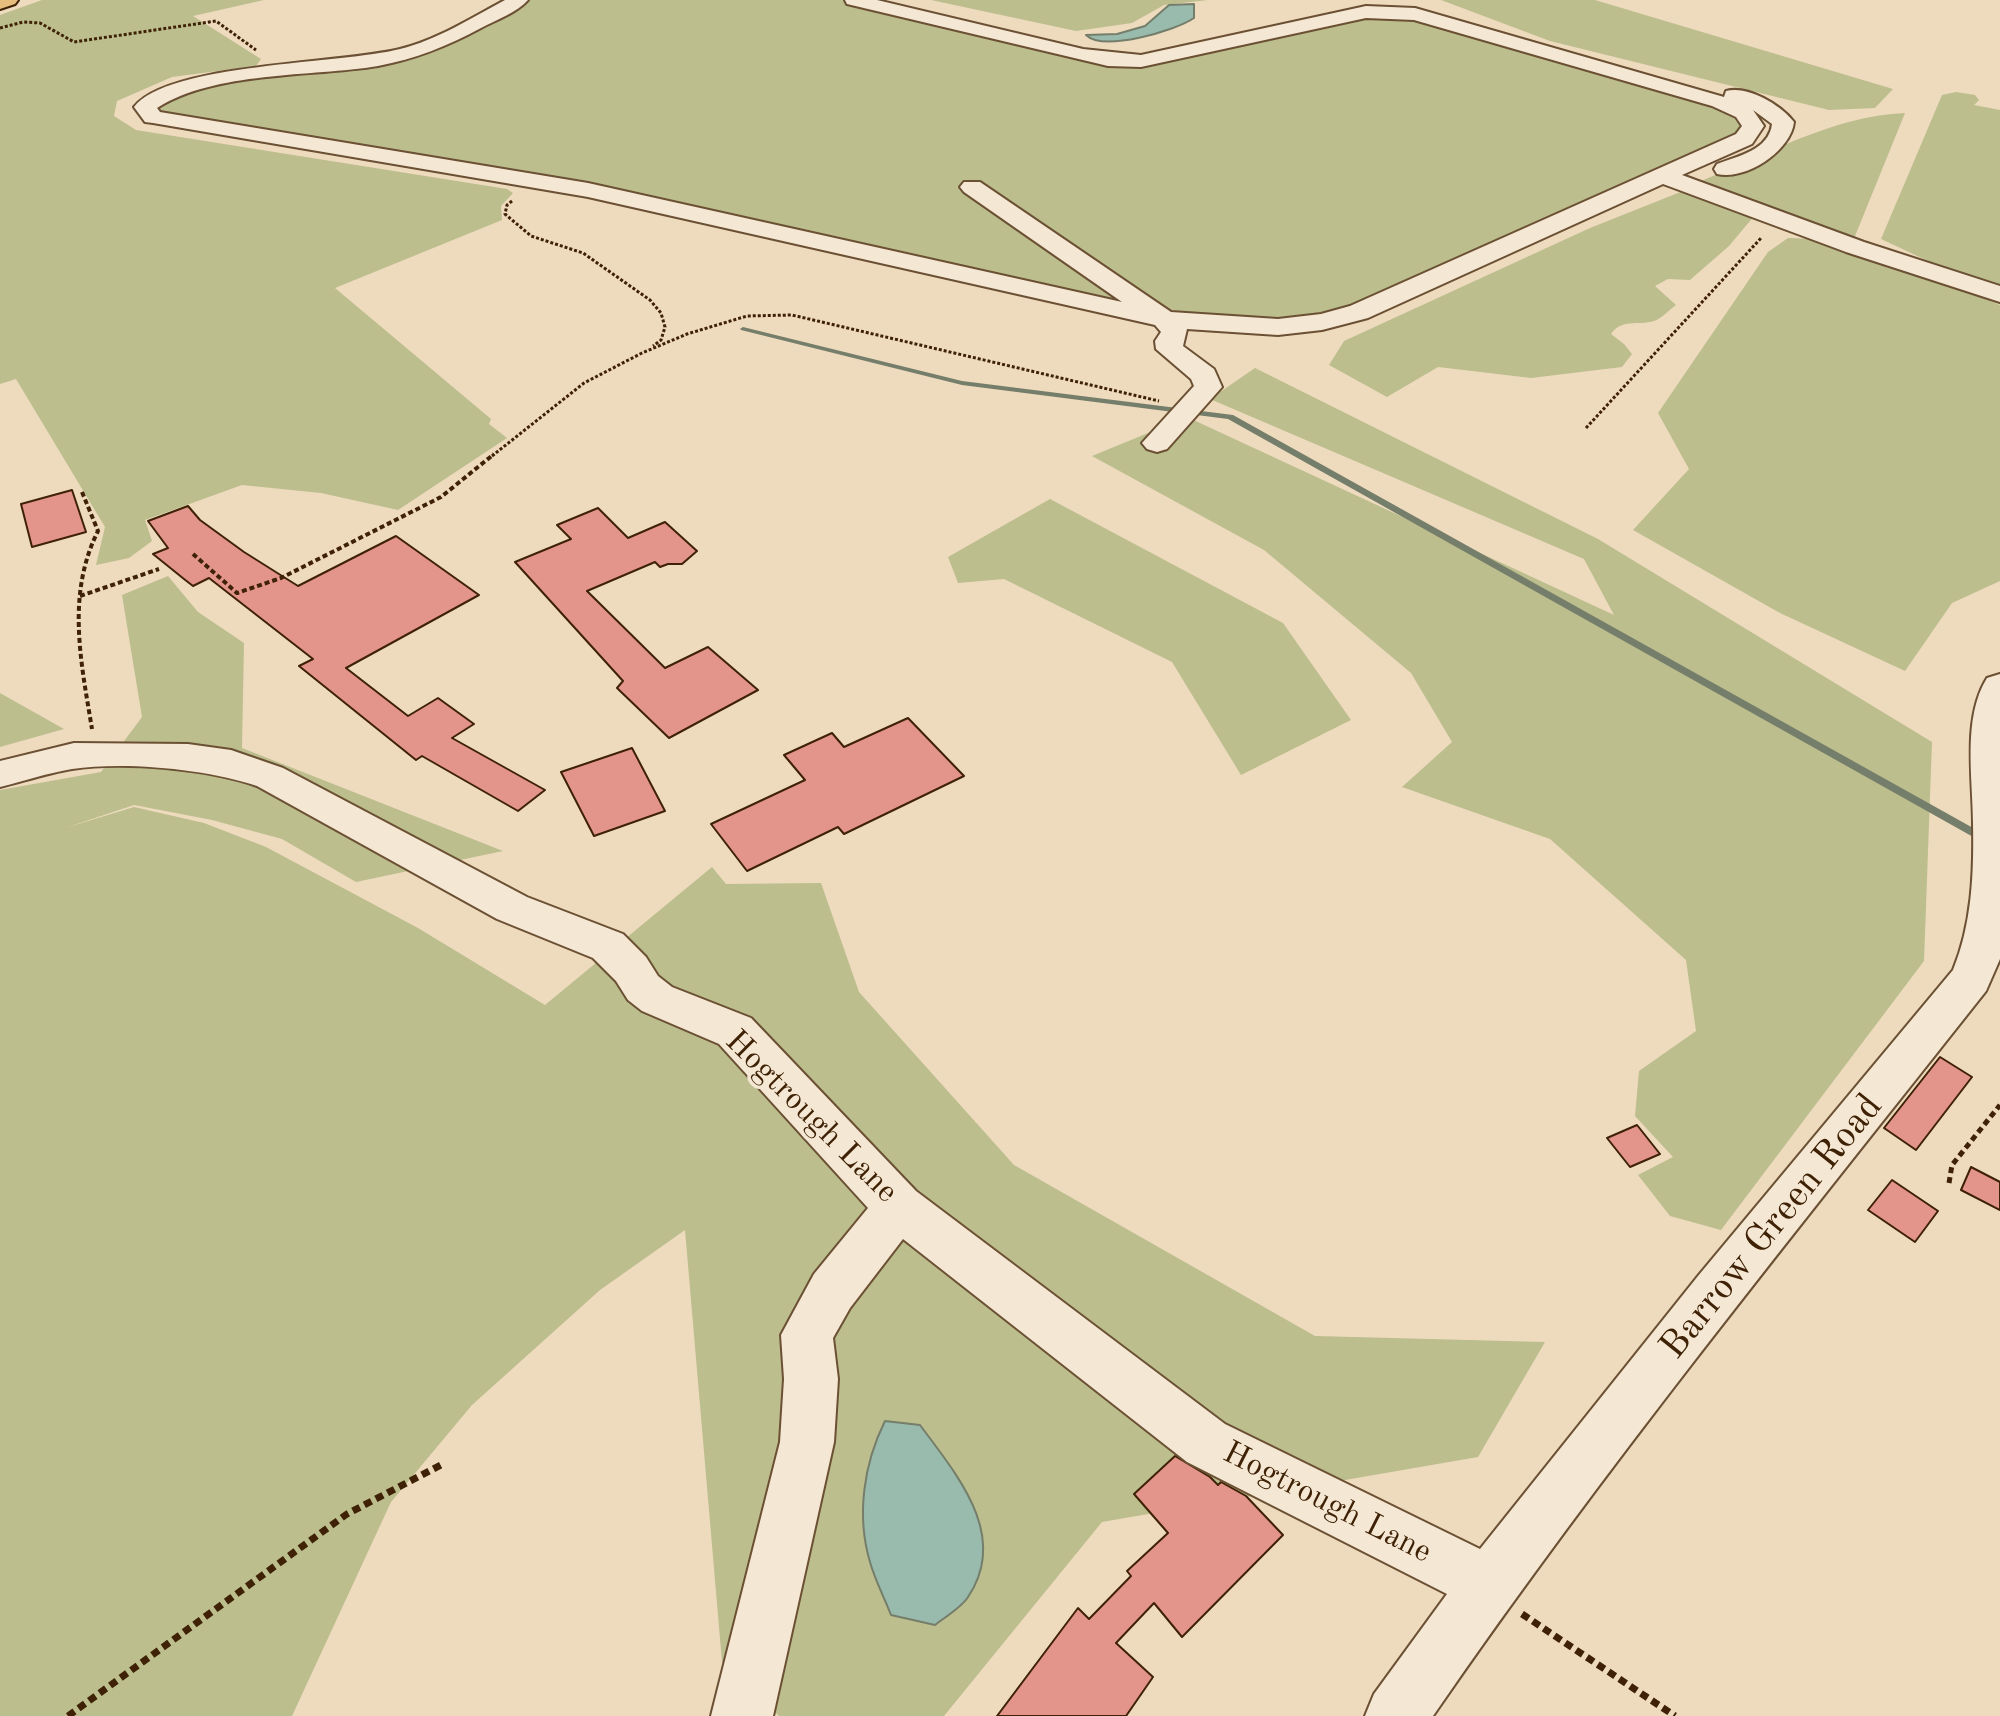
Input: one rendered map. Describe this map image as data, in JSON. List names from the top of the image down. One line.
{"streets":{"street":["Hogtrough Lane","Barrow Green Road"]},"crossings":[["Hogtrough Lane","Barrow Green Road"]]}
